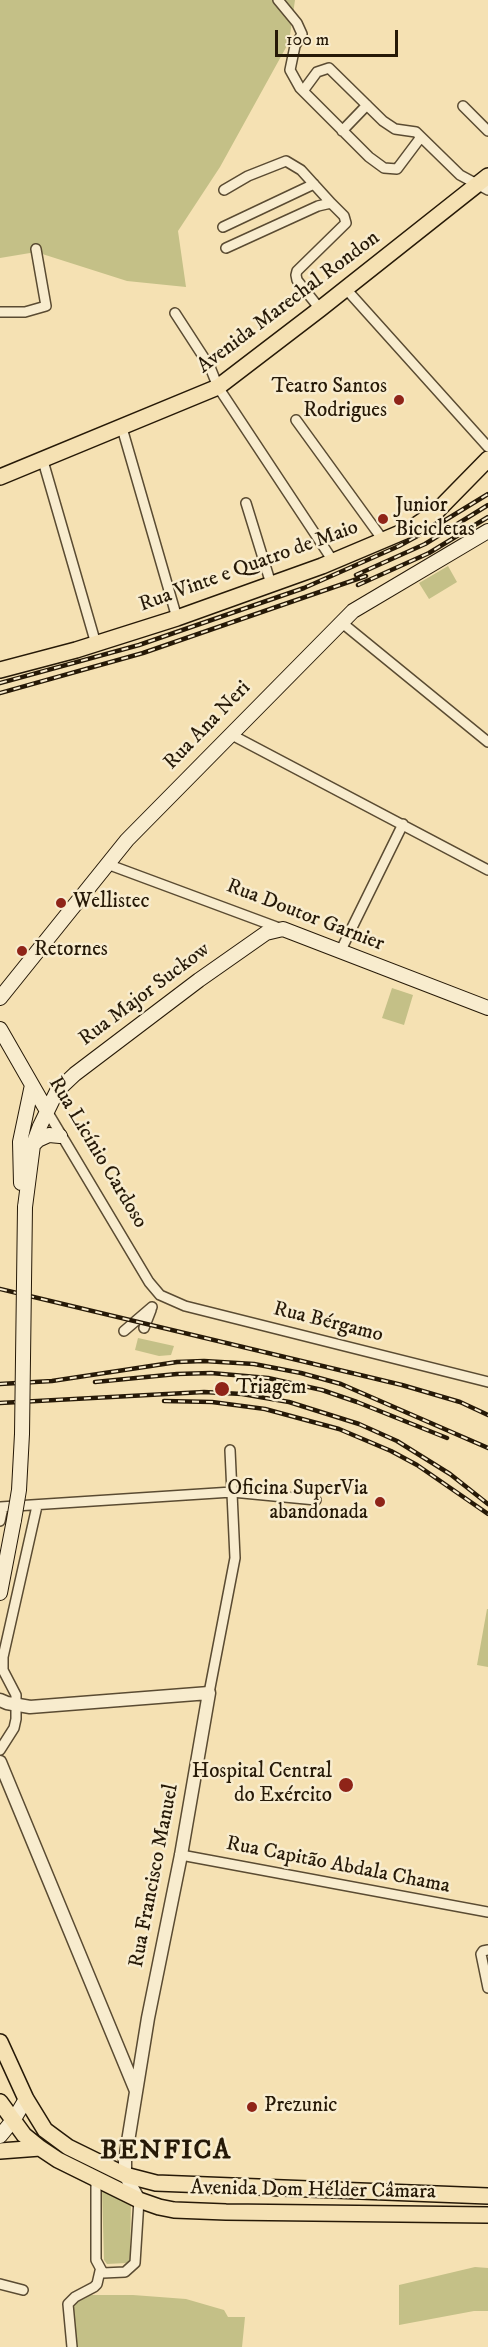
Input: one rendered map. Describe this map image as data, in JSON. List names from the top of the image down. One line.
{"streets":{"main road":["Avenida Marechal Rondon","Rua Vinte e Quatro de Maio","Rua Ana Neri","Rua Doutor Garnier","Rua Major Suckow","Rua Licínio Cardoso","Avenida Dom Hélder Câmara"],"street":["Rua Bérgamo","Rua Capitão Abdala Chama","Rua Francisco Manuel"]},"crossings":[["Rua Ana Neri","Rua Doutor Garnier"],["Rua Doutor Garnier","Rua Major Suckow"],["Rua Major Suckow","Rua Licínio Cardoso"],["Rua Licínio Cardoso","Rua Bérgamo"],["Rua Capitão Abdala Chama","Rua Francisco Manuel"],["Rua Francisco Manuel","Avenida Dom Hélder Câmara"]],"districts":["BENFICA"],"places":["Teatro Santos Rodrigues","Junior Bicicletas","Wellistec","Retornes","Triagem","Oficina SuperVia abandonada","Hospital Central do Exército","Prezunic"],"scale_bar":"100 m"}
